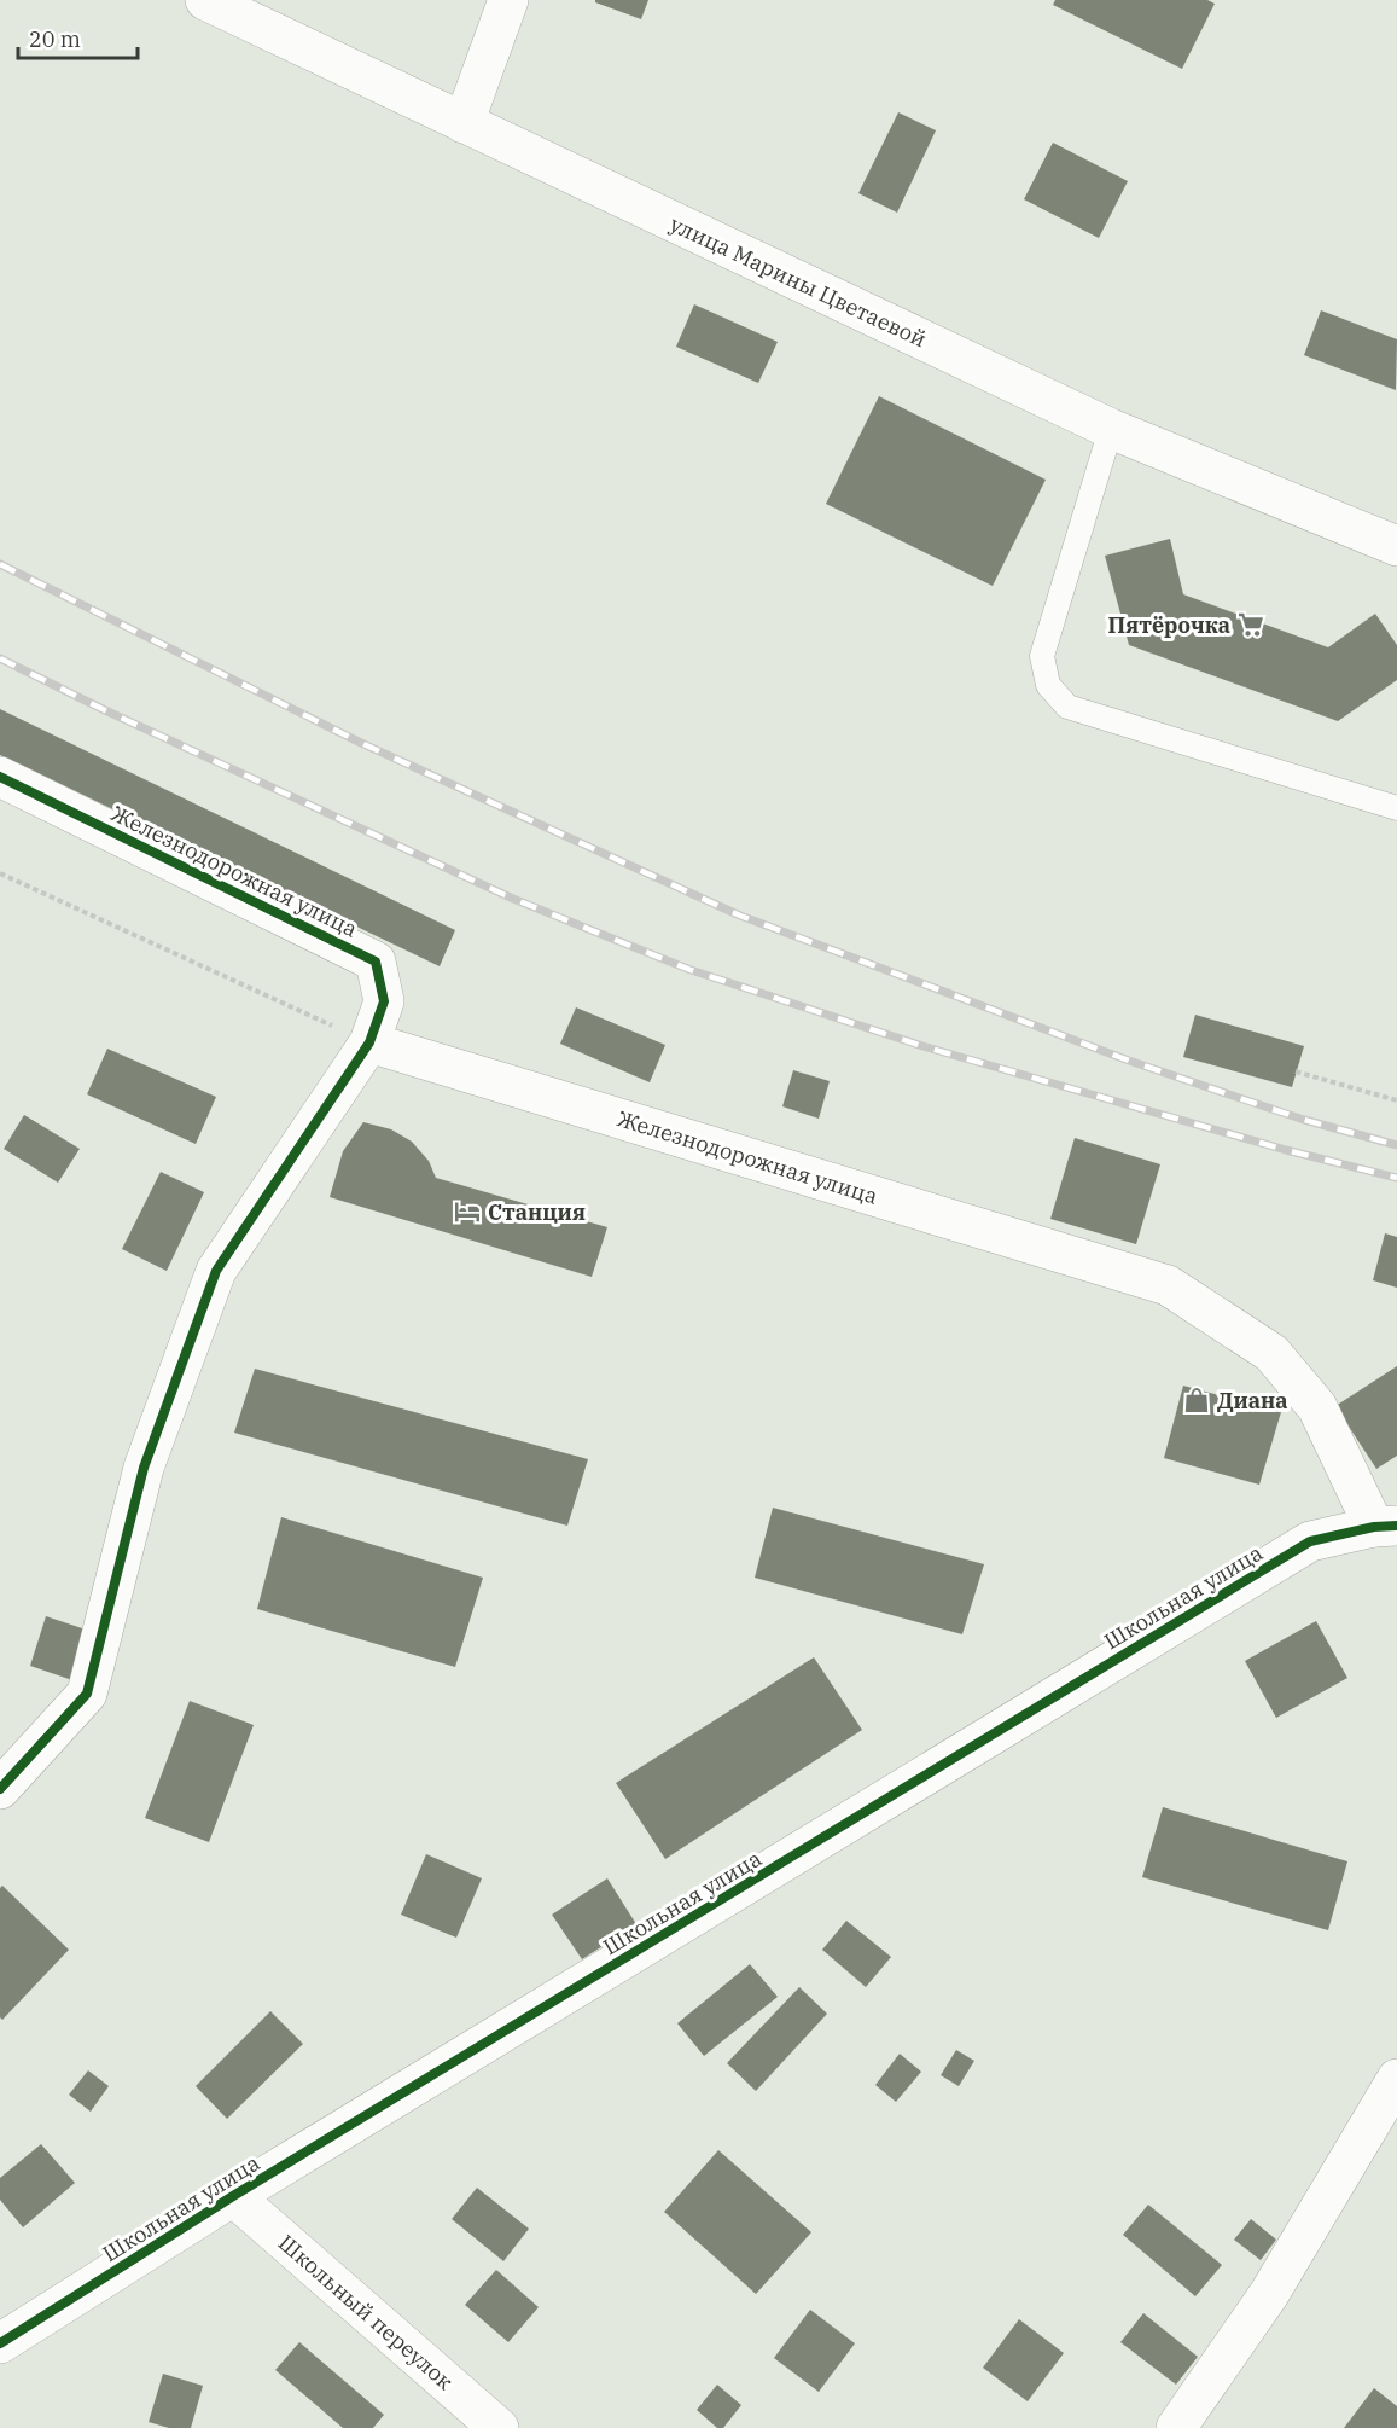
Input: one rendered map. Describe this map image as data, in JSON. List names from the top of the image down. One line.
{"streets":{"street":["улица Марины Цветаевой","Железнодорожная улица","Школьная улица","Школьный переулок"]},"crossings":[["Железнодорожная улица","Школьная улица"],["Школьная улица","Школьный переулок"]],"places":{"supermarket":["Пятёрочка"],"hotel":["Станция"],"shop":["Диана"]},"scale_bar":"20 m"}
